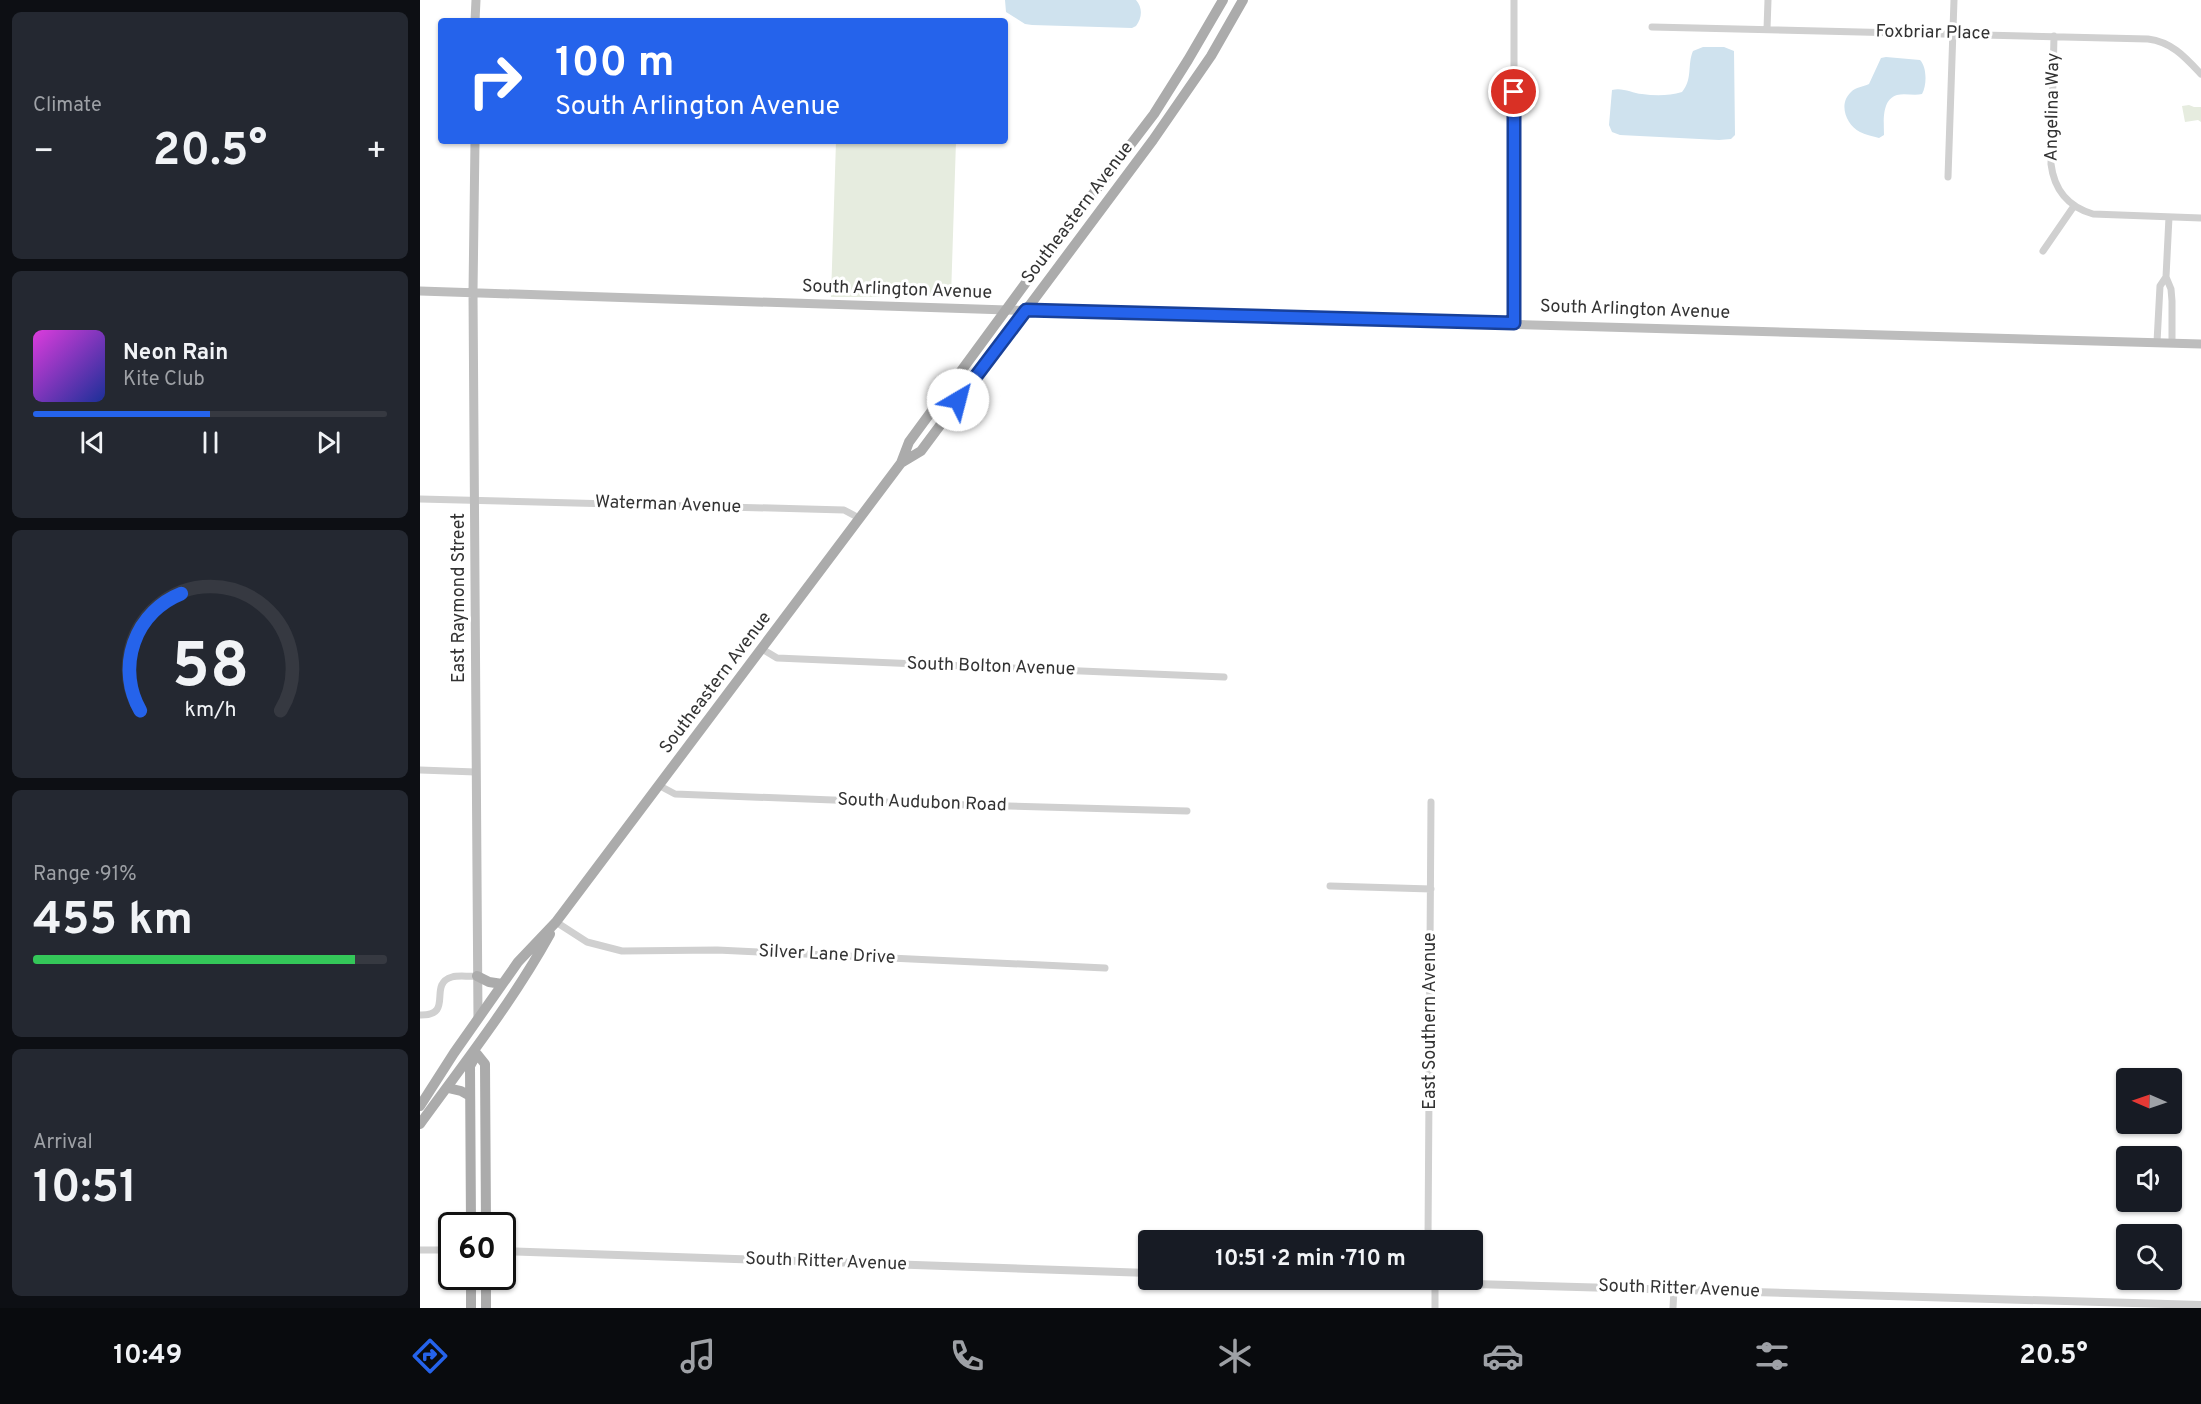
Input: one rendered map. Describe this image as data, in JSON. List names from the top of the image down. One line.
{"streets":{"main road":["Southeastern Avenue","South Arlington Avenue","East Raymond Street"],"street":["Foxbriar Place","Angelina Way","Waterman Avenue","South Bolton Avenue","South Audubon Road","Silver Lane Drive","East Southern Avenue","South Ritter Avenue"]},"crossings":[["Foxbriar Place","Angelina Way"],["Southeastern Avenue","South Arlington Avenue"],["Southeastern Avenue","Waterman Avenue"],["Southeastern Avenue","East Raymond Street"],["Southeastern Avenue","South Bolton Avenue"],["Southeastern Avenue","South Audubon Road"],["Southeastern Avenue","Silver Lane Drive"],["South Arlington Avenue","East Raymond Street"],["Waterman Avenue","East Raymond Street"]],"north":"left","page":{"tile":["Climate",["Range · 91%","455 km"],["Arrival","10:51"]],"turn":["100 m","South Arlington Avenue"],"heat":["−","20.5°","+"],"song":["Neon Rain","Kite Club"],"limit":"60","trip":"10:51 · 2 min · 710 m","tabs":["10:49","20.5°"],"gauge":["58","km/h"]}}
